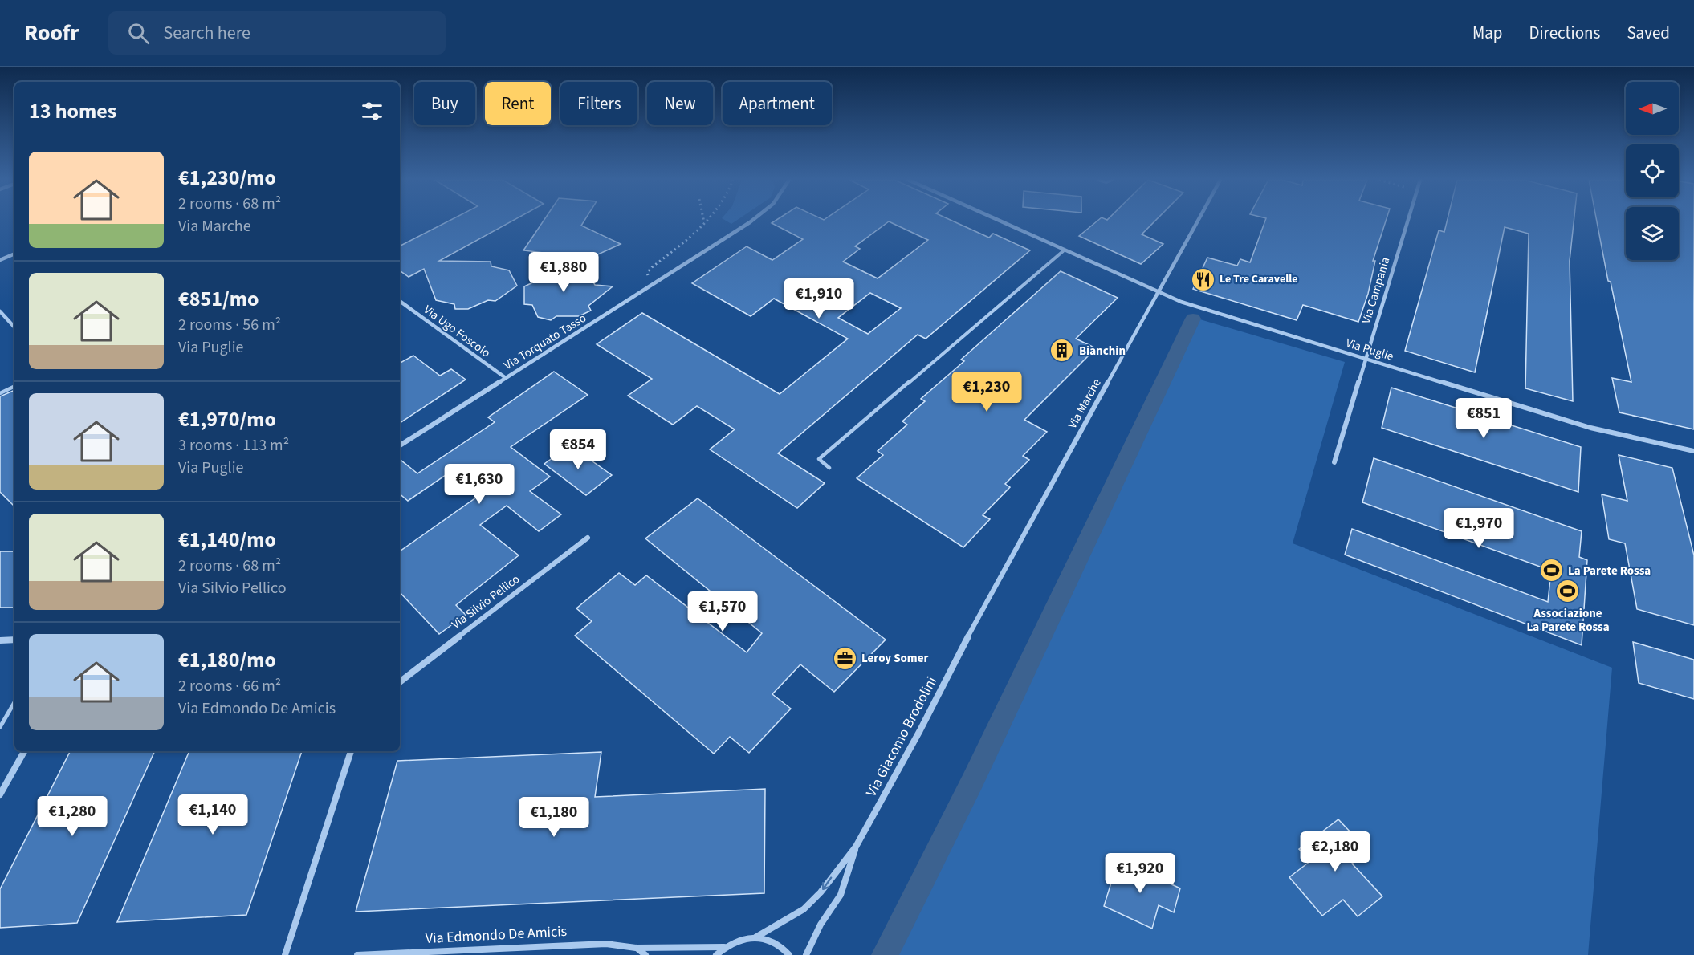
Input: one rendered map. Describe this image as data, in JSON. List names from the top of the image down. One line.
{"streets":{"street":["Via Campania","Via Ugo Foscolo","Via Torquato Tasso","Via Puglie","Via Marche","Via Silvio Pellico","Via Giacomo Brodolini","Via Edmondo De Amicis"]},"crossings":[["Via Campania","Via Puglie"],["Via Ugo Foscolo","Via Torquato Tasso"],["Via Puglie","Via Marche"],["Via Marche","Via Giacomo Brodolini"]],"places":{"restaurant":["Le Tre Caravelle"],"building":["Bianchin"],"sports":["La Parete Rossa","Associazione La Parete Rossa"],"office":["Leroy Somer"]},"north":"left","page":{"header":"Roofr","search":"Search here","nav":["Map","Directions","Saved"],"chip":["Buy","Rent","Filters","New","Apartment"],"heading":"13 homes","list":[{"name":"€1,230/mo","note":"2 rooms · 68 m² · Via Marche"},{"name":"€851/mo","note":"2 rooms · 56 m² · Via Puglie"},{"name":"€1,970/mo","note":"3 rooms · 113 m² · Via Puglie"},{"name":"€1,140/mo","note":"2 rooms · 68 m² · Via Silvio Pellico"},{"name":"€1,180/mo","note":"2 rooms · 66 m² · Via Edmondo De Amicis"}],"price":["€1,880","€1,910","€1,230","€851","€854","€1,630","€1,970","€1,570","€1,140","€1,280","€1,180","€2,180","€1,920"]}}
